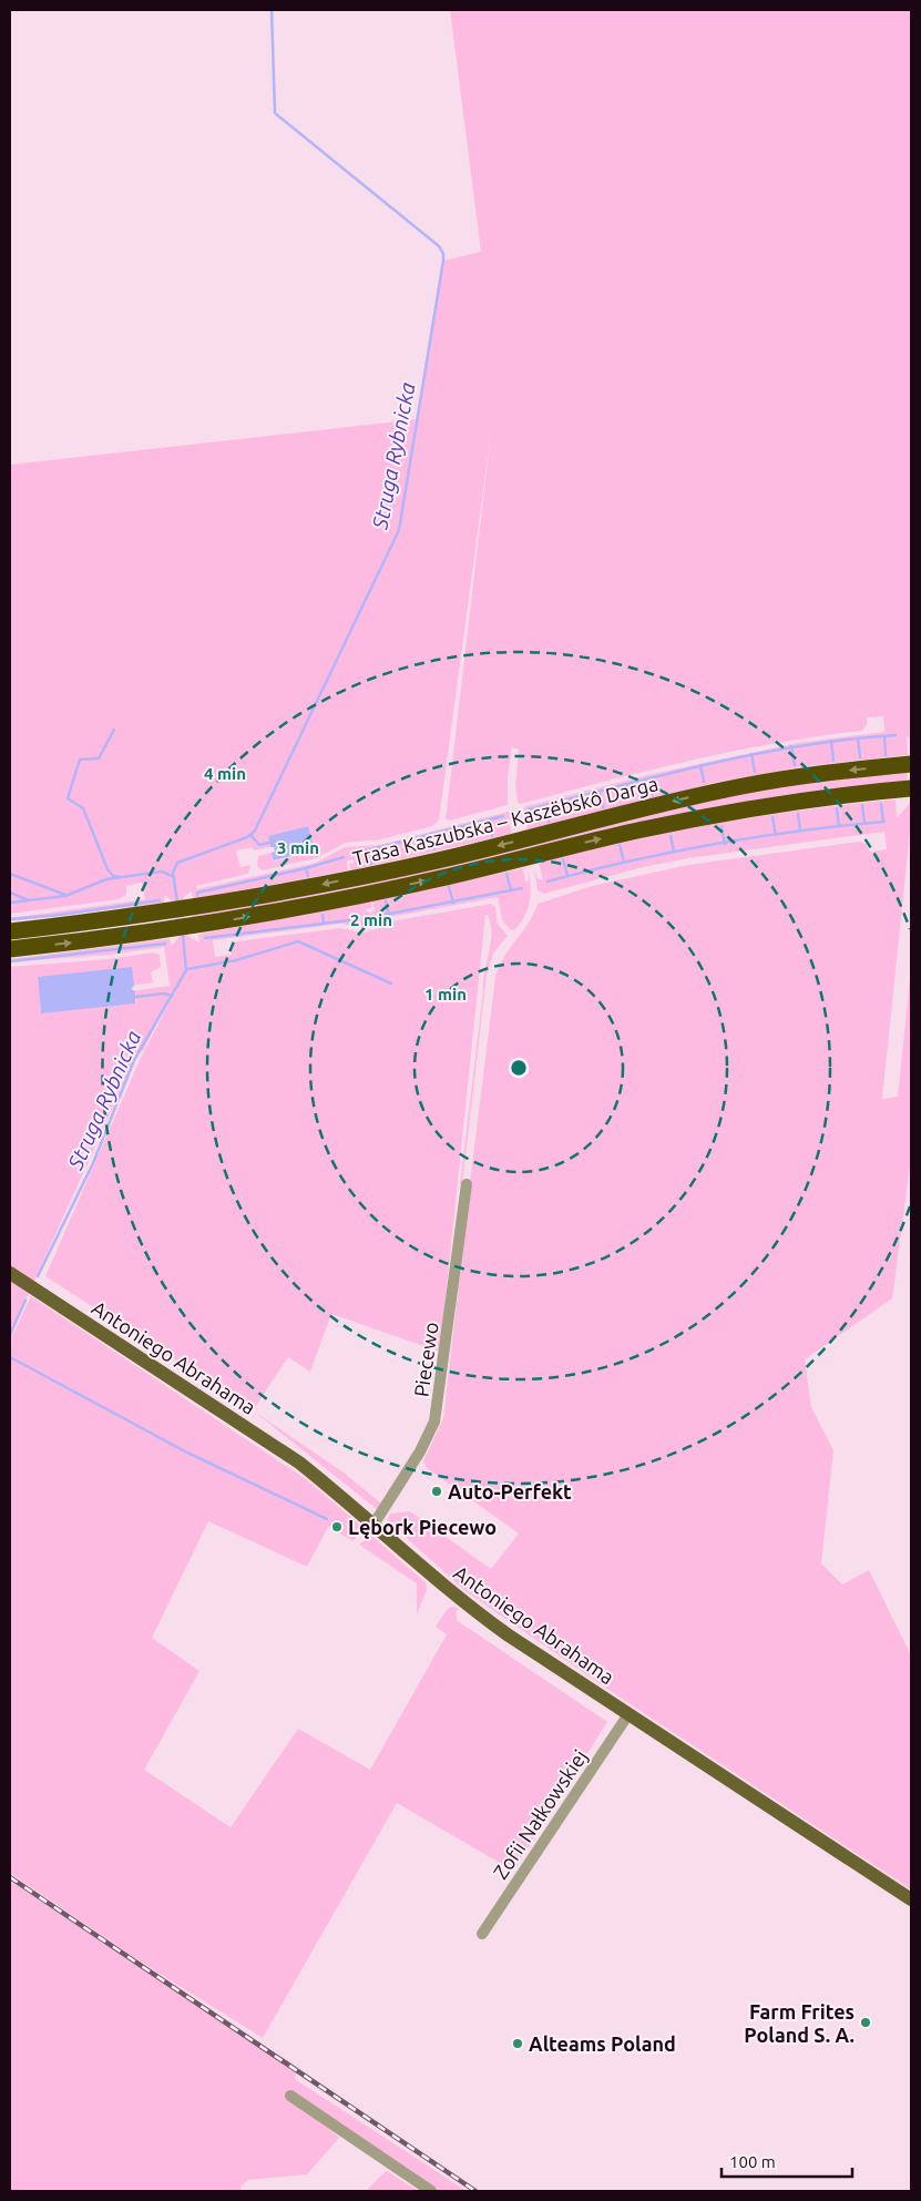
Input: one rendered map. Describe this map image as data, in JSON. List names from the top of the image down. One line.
{"streets":{"highway":["Trasa Kaszubska – Kaszëbskô Darga"],"main road":["Antoniego Abrahama"],"street":["Piecewo","Zofii Nałkowskiej"]},"crossings":[["Antoniego Abrahama","Piecewo"],["Antoniego Abrahama","Zofii Nałkowskiej"]],"water":["Struga Rybnicka"],"places":["Auto-Perfekt","Lębork Piecewo","Farm Frites Poland S. A.","Alteams Poland"],"scale_bar":"100 m","rings":["4 min","3 min","2 min","1 min"]}
